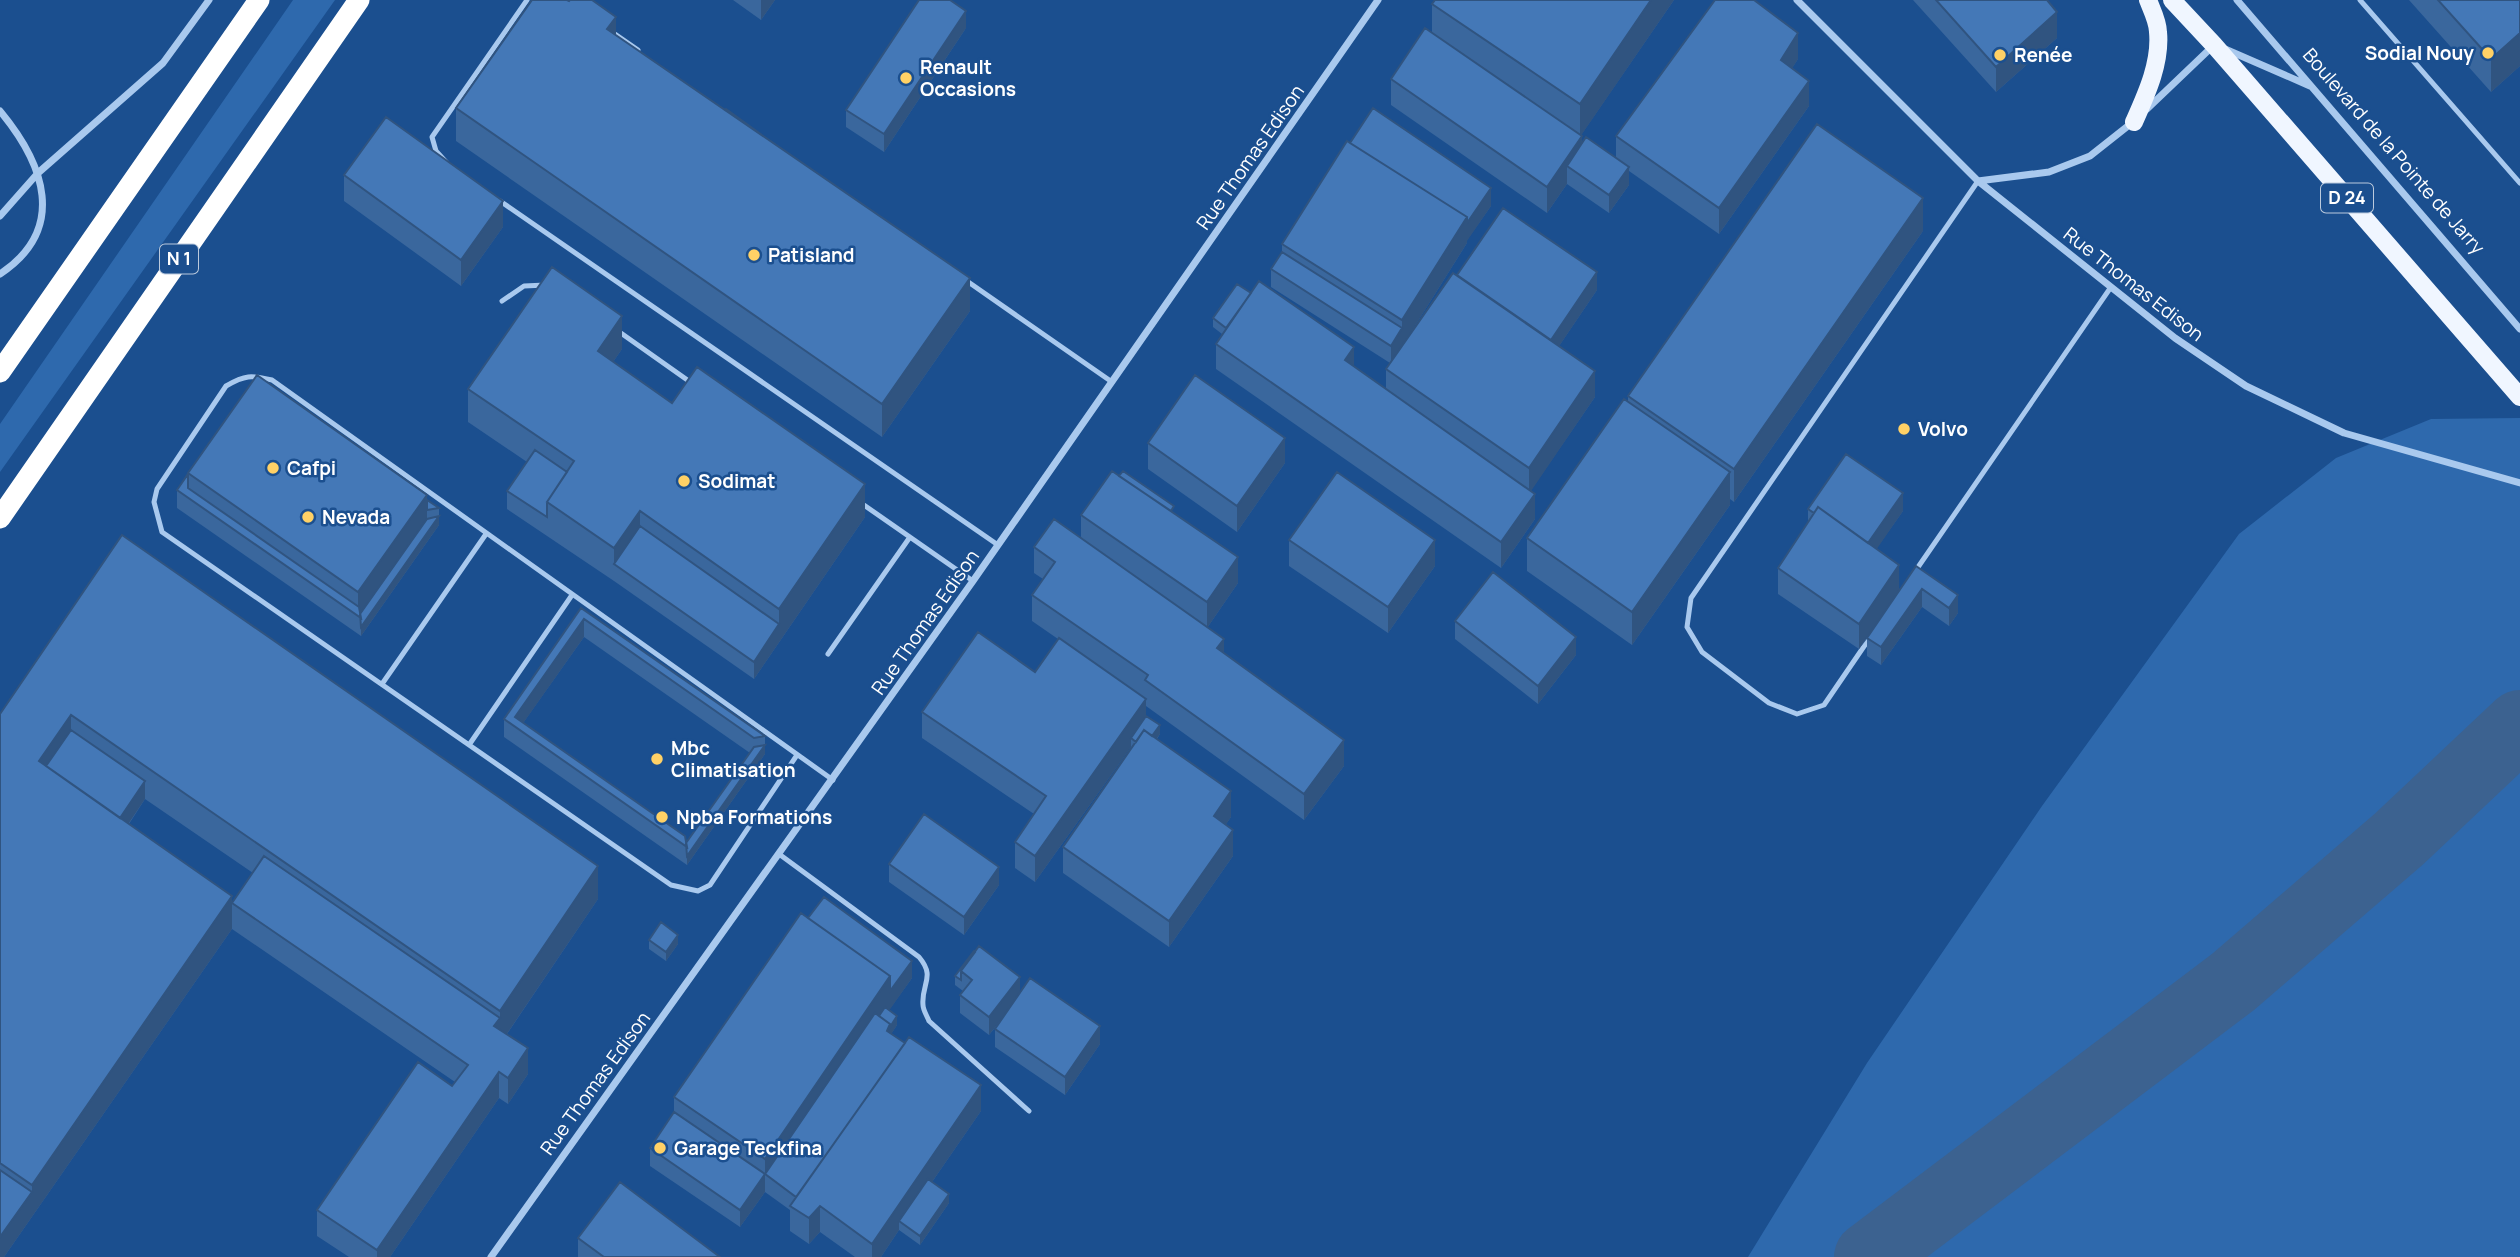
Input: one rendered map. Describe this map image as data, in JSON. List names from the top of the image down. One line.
{"streets":{"highway":["N 1"],"main road":["D 24"],"street":["Boulevard de la Pointe de Jarry","Rue Thomas Edison"]},"places":["Sodial Nouy","Renée","Renault Occasions","Patisland","Volvo","Cafpi","Sodimat","Nevada","Mbc Climatisation","Npba Formations","Garage Teckfina"]}
